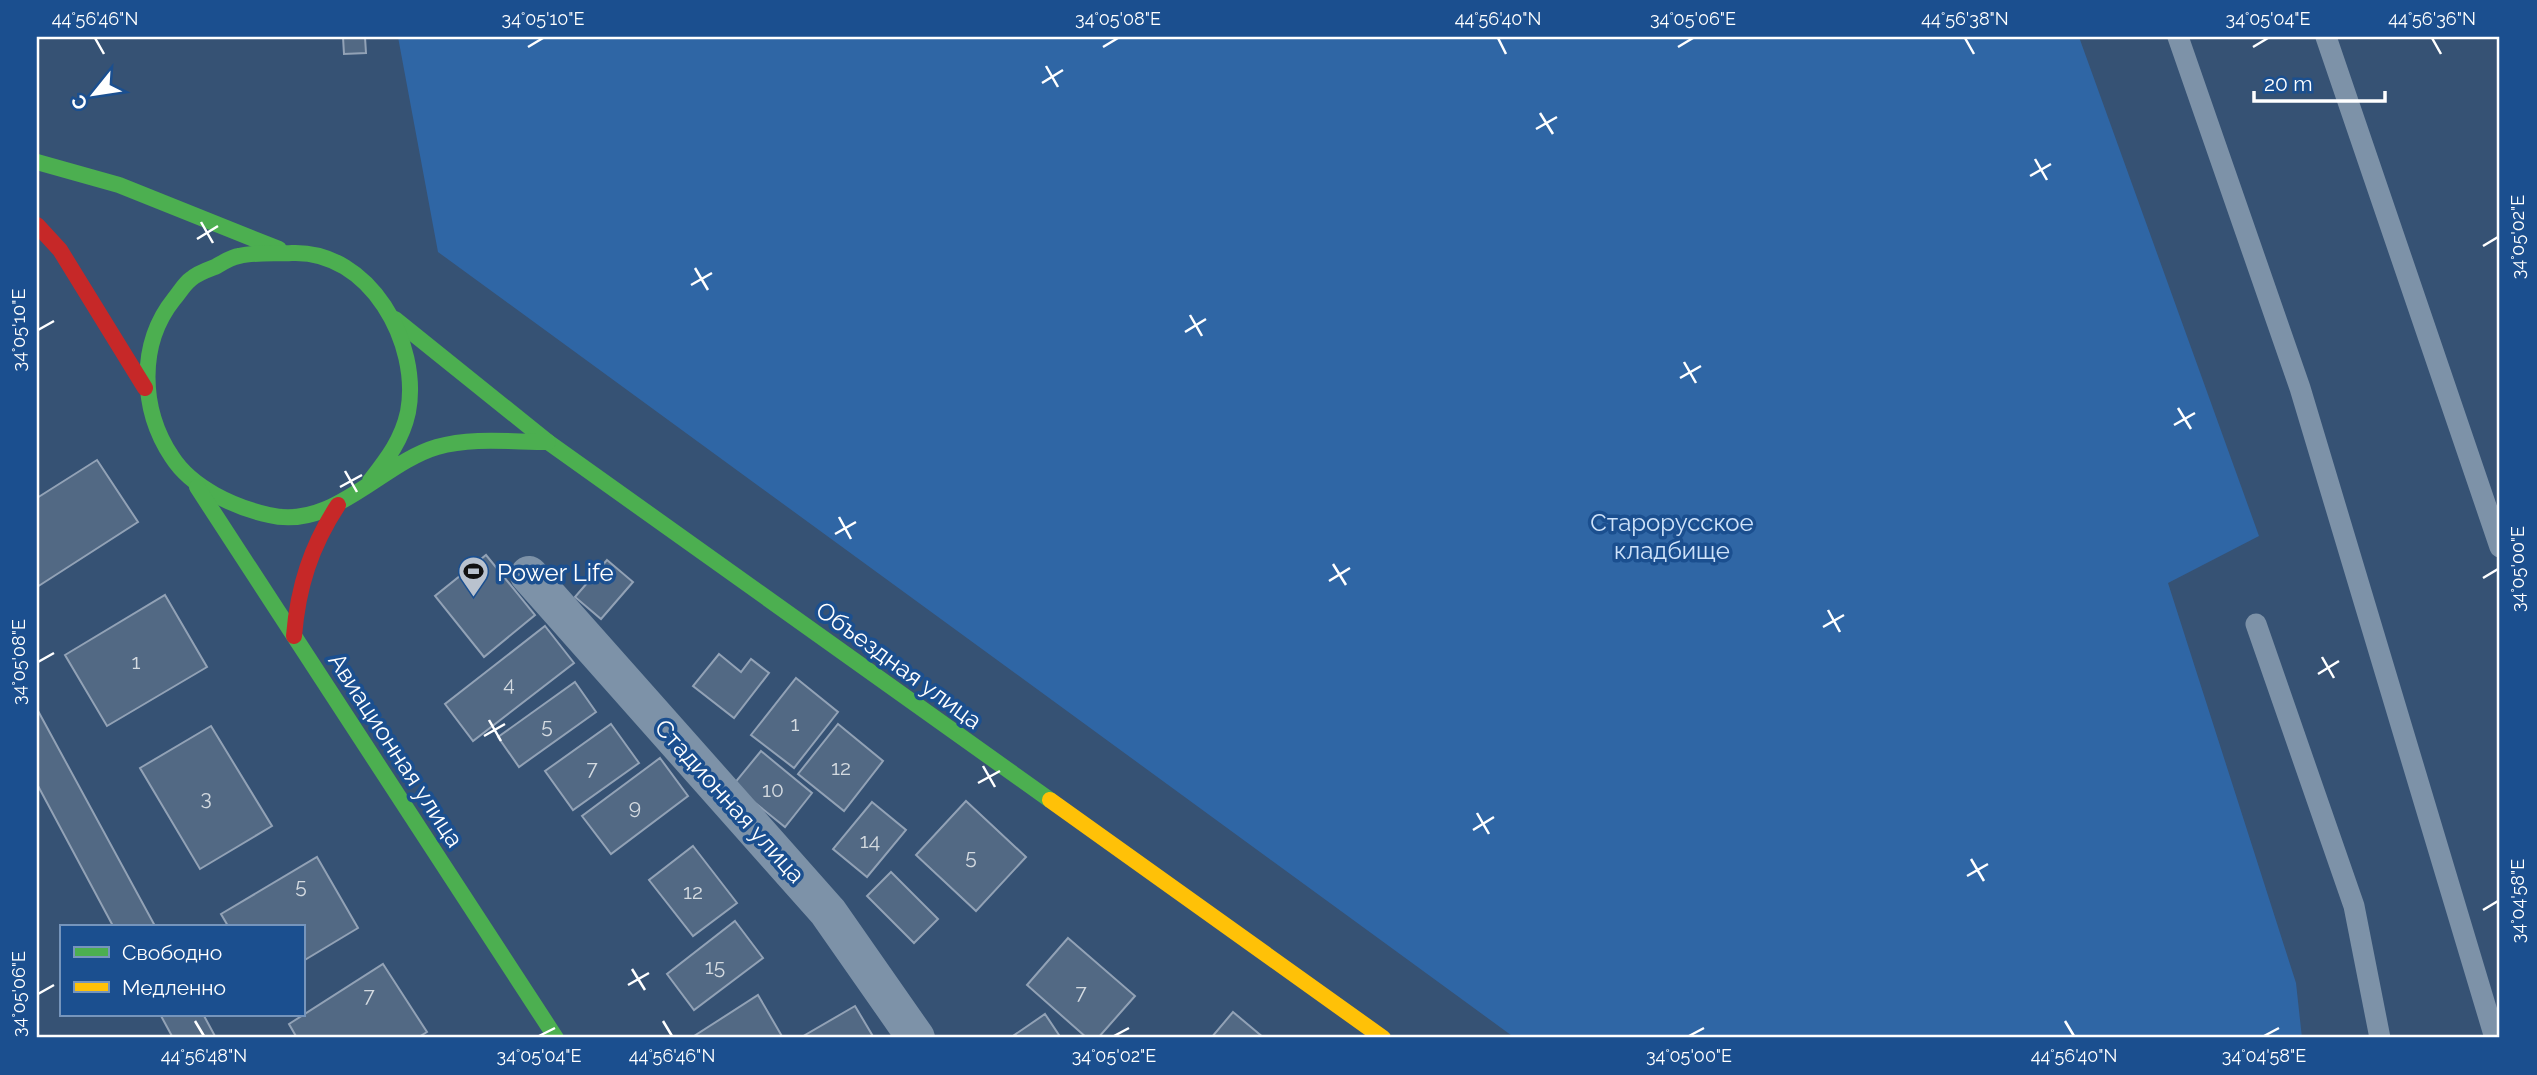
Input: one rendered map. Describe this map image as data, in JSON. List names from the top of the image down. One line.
{"streets":{"main road":["Объездная улица","Авиационная улица"],"street":["Стадионная улица"]},"parks":["Старорусское кладбище"],"places":{"sports":["Power Life"]},"house_numbers":["1","4","1","5","7","12","10","3","9","14","5","5","12","15","7","7"],"legend":["Свободно","Медленно"],"scale_bar":"20 m","north":"bottom left","coordinates":["44°56'46\"N","34°05'10\"E","34°05'08\"E","44°56'40\"N","34°05'06\"E","44°56'38\"N","34°05'04\"E","44°56'36\"N","34°05'02\"E","34°05'00\"E","34°04'58\"E","44°56'48\"N"]}
